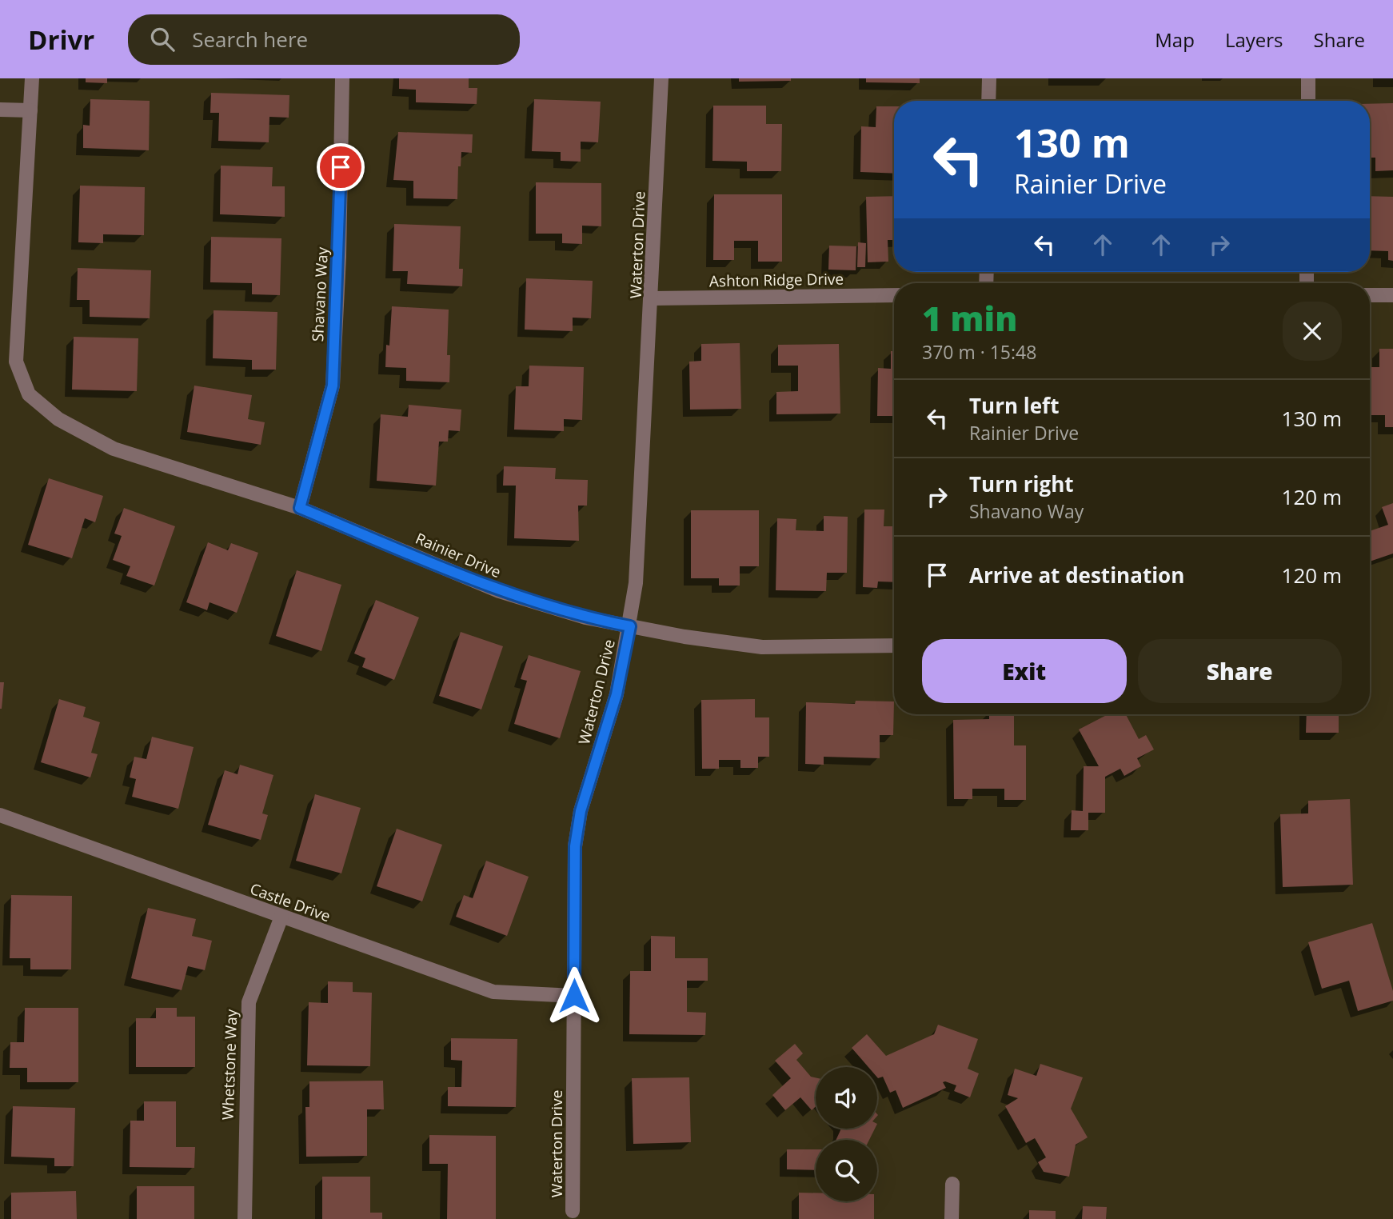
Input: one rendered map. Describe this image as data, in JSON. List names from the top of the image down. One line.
{"streets":{"street":["Waterton Drive","Ashton Ridge Drive","Shavano Way","Rainier Drive","Castle Drive","Whetstone Way"]},"crossings":[["Waterton Drive","Ashton Ridge Drive"],["Waterton Drive","Rainier Drive"],["Waterton Drive","Castle Drive"],["Shavano Way","Rainier Drive"],["Castle Drive","Whetstone Way"]],"page":{"header":"Drivr","search":"Search here","nav":["Map","Layers","Share"],"turn":["130 m","Rainier Drive"],"heading":["1 min","370 m · 15:48"],"list":[{"name":"Turn left","note":"Rainier Drive","value":"130 m"},{"name":"Turn right","note":"Shavano Way","value":"120 m"},{"name":"Arrive at destination","value":"120 m"}],"buttons":["Exit","Share"]}}
